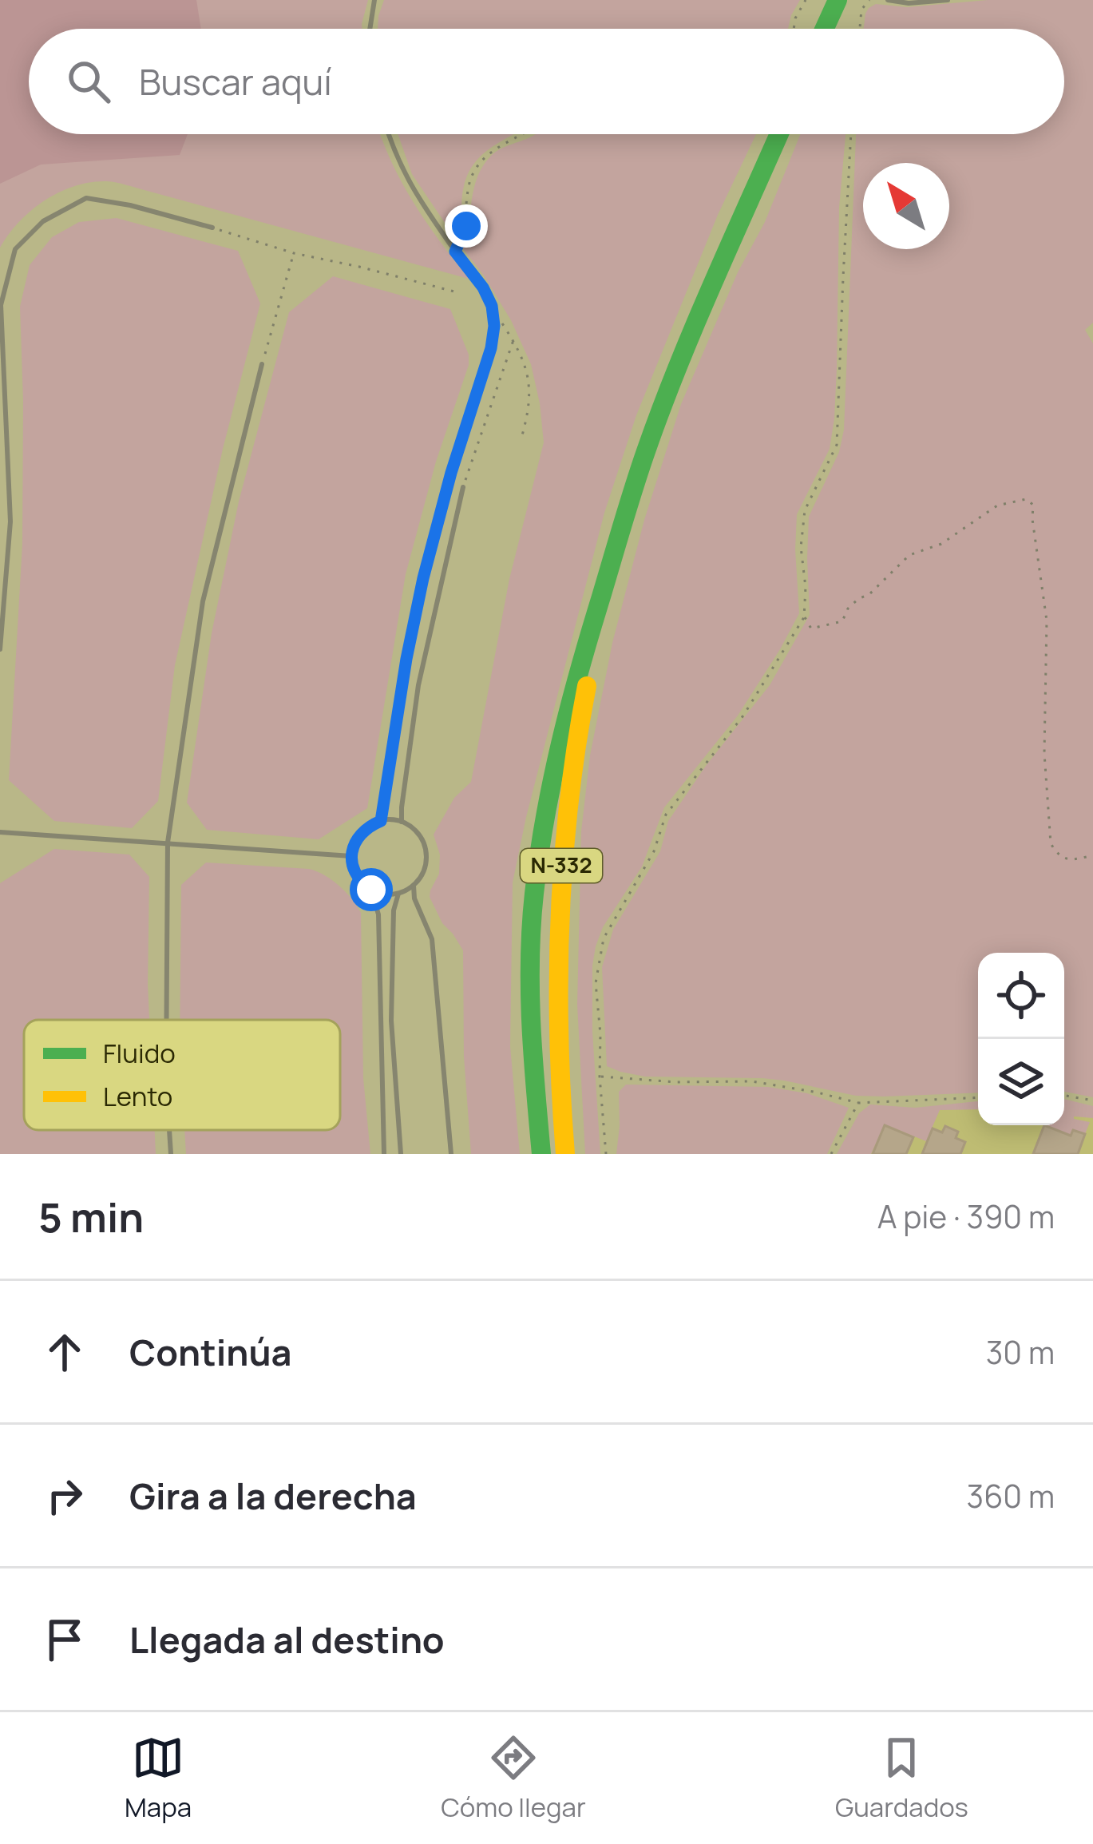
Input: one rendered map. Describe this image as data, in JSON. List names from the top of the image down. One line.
{"streets":{"highway":["N-332"]},"legend":["Fluido","Lento"],"north":"top left","page":{"search":"Buscar aquí","heading":["5 min","A pie · 390 m"],"list":[["Continúa","30 m"],["Gira a la derecha","360 m"],"Llegada al destino"],"nav":["Mapa","Cómo llegar","Guardados"]}}
